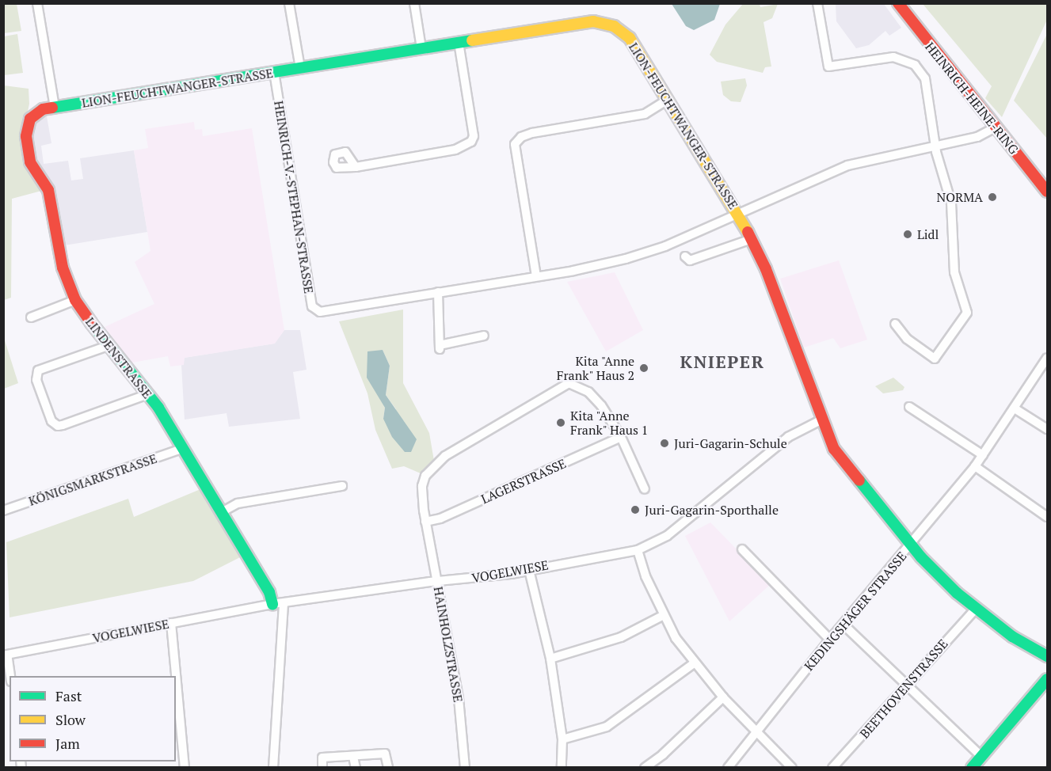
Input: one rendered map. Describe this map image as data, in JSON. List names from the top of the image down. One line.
{"streets":{"street":["LION-FEUCHTWANGER-STRASSE","HEINRICH-HEINE-RING","HEINRICH-V.-STEPHAN-STRASSE","LINDENSTRASSE","KÖNIGSMARKSTRASSE","LAGERSTRASSE","VOGELWIESE","KEDINGSHÄGER STRASSE","HAINHOLZSTRASSE","BEETHOVENSTRASSE"]},"crossings":[["LION-FEUCHTWANGER-STRASSE","HEINRICH-V.-STEPHAN-STRASSE"],["LION-FEUCHTWANGER-STRASSE","LINDENSTRASSE"],["LION-FEUCHTWANGER-STRASSE","VOGELWIESE"],["HEINRICH-HEINE-RING","HEINRICH-V.-STEPHAN-STRASSE"],["LINDENSTRASSE","KÖNIGSMARKSTRASSE"],["LINDENSTRASSE","VOGELWIESE"],["LAGERSTRASSE","HAINHOLZSTRASSE"],["VOGELWIESE","HAINHOLZSTRASSE"]],"districts":["KNIEPER"],"places":["NORMA","Lidl","Kita \"Anne Frank\" Haus 2","Kita \"Anne Frank\" Haus 1","Juri-Gagarin-Schule","Juri-Gagarin-Sporthalle"],"legend":["Fast","Slow","Jam"]}
